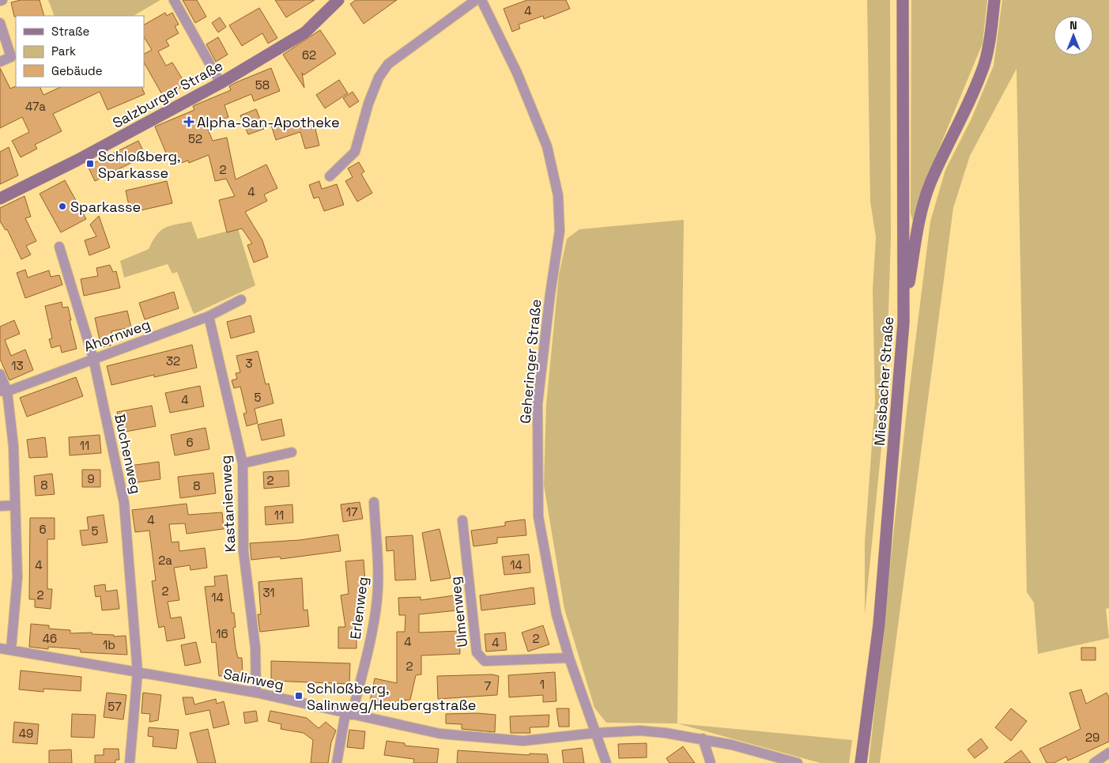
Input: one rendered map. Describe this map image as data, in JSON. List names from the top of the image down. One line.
{"streets":{"main road":["Salzburger Straße","Miesbacher Straße"],"street":["Ahornweg","Geheringer Straße","Buchenweg","Kastanienweg","Erlenweg","Ulmenweg","Salinweg"]},"crossings":[["Ahornweg","Buchenweg"],["Ahornweg","Kastanienweg"],["Geheringer Straße","Ulmenweg"],["Geheringer Straße","Salinweg"],["Buchenweg","Salinweg"],["Kastanienweg","Salinweg"],["Erlenweg","Salinweg"]],"places":{"health":["Alpha-San-Apotheke"],"transit":["Schloßberg, Sparkasse","Schloßberg, Salinweg/Heubergstraße"],"other":["Sparkasse"]},"house_numbers":["4","62","58","47a","52","2","4","32","3","13","5","4","6","11","9","2","8","8","17","11","4","6","5","2a","4","14","2","31","2","14","16","46","2","4","4","1b","2","1","7","57","49","29"],"legend":["Straße","Park","Gebäude"],"north":"top"}
